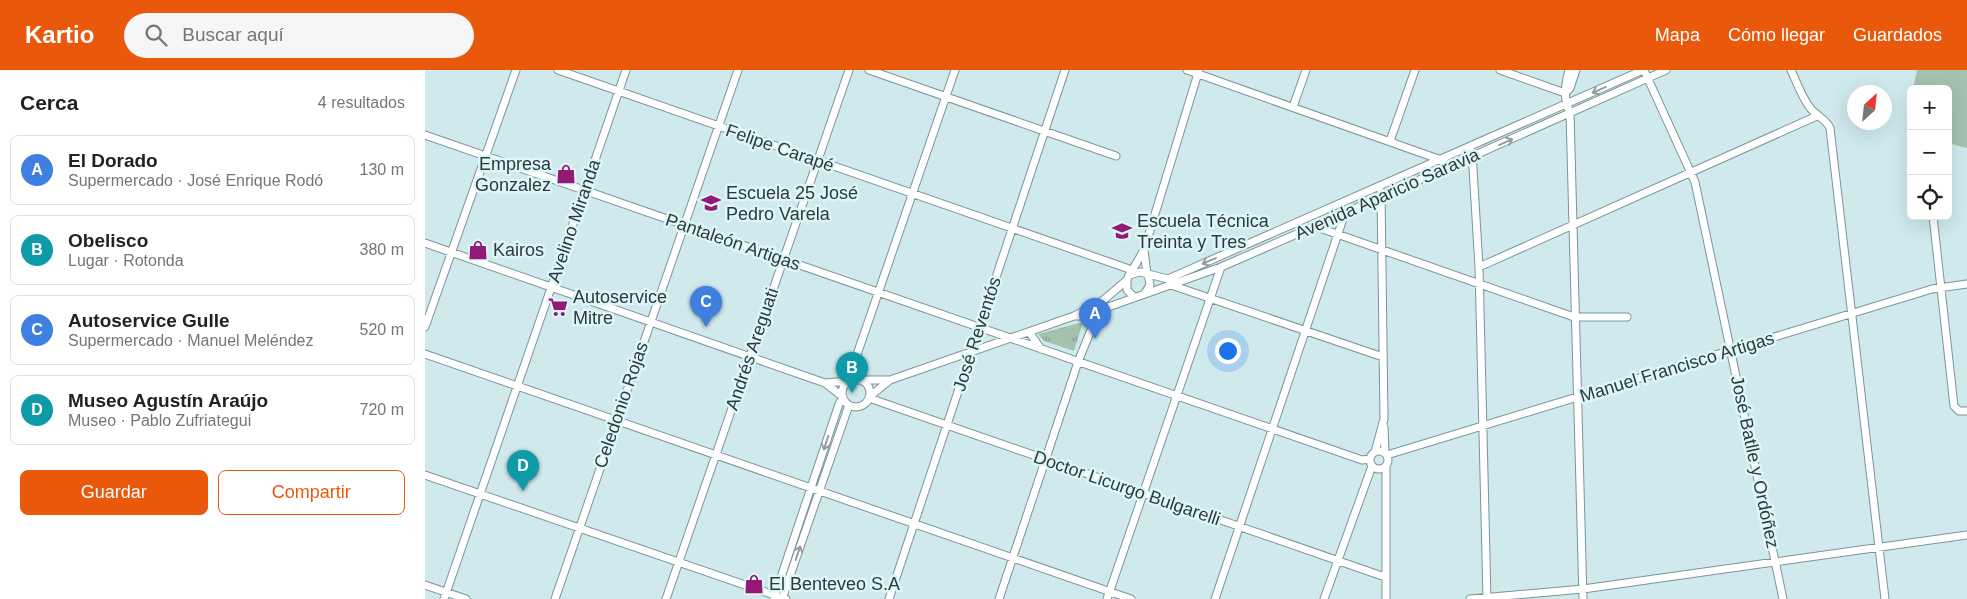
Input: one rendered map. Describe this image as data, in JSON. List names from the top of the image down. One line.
{"streets":{"street":["Felipe Carapé","Avenida Aparicio Saravia","Avelino Miranda","Pantaleón Artigas","José Reventós","Andrés Areguati","Manuel Francisco Artigas","Celedonio Rojas","José Batlle y Ordóñez","Doctor Licurgo Bulgarelli"]},"crossings":[["Felipe Carapé","Avenida Aparicio Saravia"],["Felipe Carapé","Avelino Miranda"],["Felipe Carapé","José Reventós"],["Felipe Carapé","Andrés Areguati"],["Felipe Carapé","Celedonio Rojas"],["Avenida Aparicio Saravia","Pantaleón Artigas"],["Avenida Aparicio Saravia","José Reventós"],["Avenida Aparicio Saravia","José Batlle y Ordóñez"],["Avenida Aparicio Saravia","Doctor Licurgo Bulgarelli"],["Avelino Miranda","Pantaleón Artigas"],["Pantaleón Artigas","José Reventós"],["Pantaleón Artigas","Andrés Areguati"],["Pantaleón Artigas","Manuel Francisco Artigas"],["Pantaleón Artigas","Celedonio Rojas"],["José Reventós","Doctor Licurgo Bulgarelli"],["Manuel Francisco Artigas","José Batlle y Ordóñez"]],"places":{"shop":["Empresa Gonzalez","Kairos","El Benteveo S.A"],"school or university":["Escuela 25 José Pedro Varela","Escuela Técnica Treinta y Tres"],"supermarket":["Autoservice Mitre"]},"north":"top right","page":{"header":"Kartio","search":"Buscar aquí","nav":["Mapa","Cómo llegar","Guardados"],"heading":["Cerca","4 resultados"],"map_buttons":["+","−"],"list":[{"mark":"A","name":"El Dorado","note":"Supermercado · José Enrique Rodó","value":"130 m"},{"mark":"B","name":"Obelisco","note":"Lugar · Rotonda","value":"380 m"},{"mark":"C","name":"Autoservice Gulle","note":"Supermercado · Manuel Meléndez","value":"520 m"},{"mark":"D","name":"Museo Agustín Araújo","note":"Museo · Pablo Zufriategui","value":"720 m"}],"pins":["C","A","B","D"],"buttons":["Guardar","Compartir"]}}
